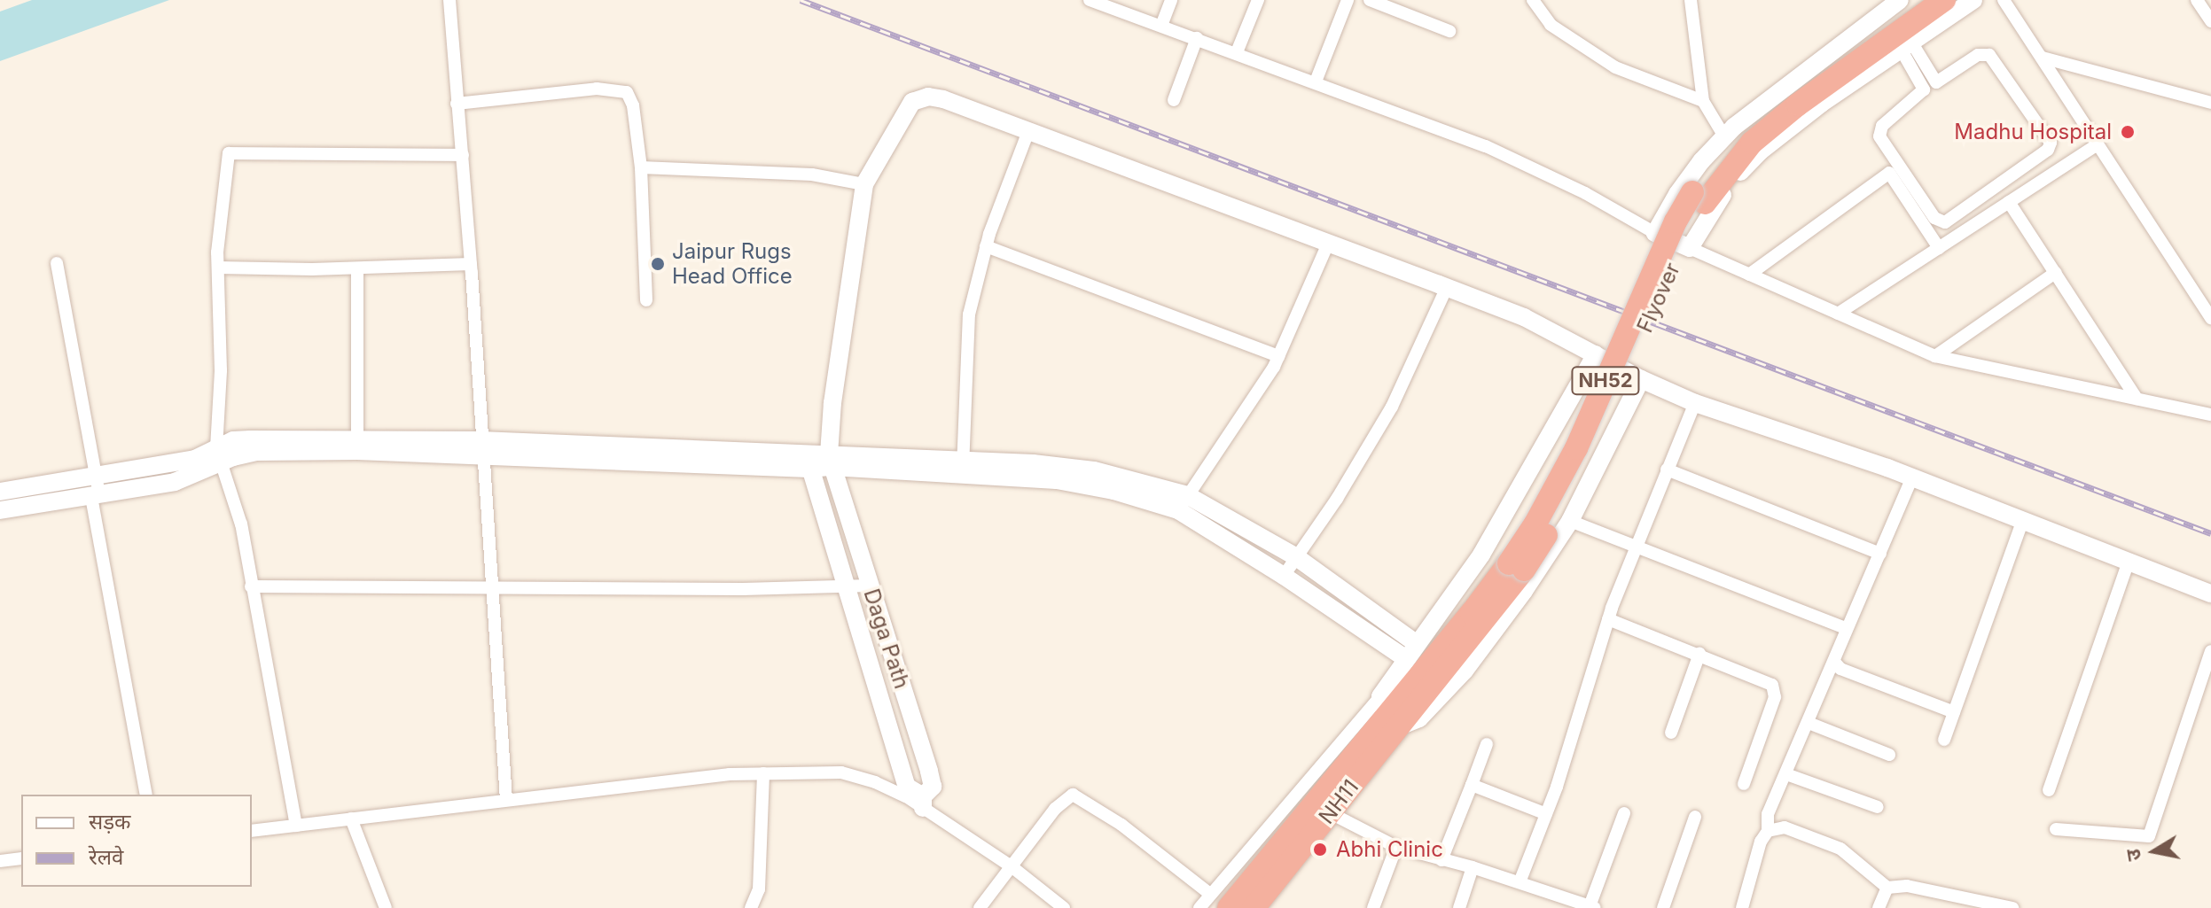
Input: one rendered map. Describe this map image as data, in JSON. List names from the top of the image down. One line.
{"streets":{"highway":["Flyover","NH52","NH11"],"street":["Daga Path"]},"crossings":[["Flyover","NH52"],["Flyover","NH11"],["NH52","NH11"]],"places":["Madhu Hospital","Jaipur Rugs Head Office","Abhi Clinic"],"legend":["सड़क","रेलवे"],"north":"left"}
